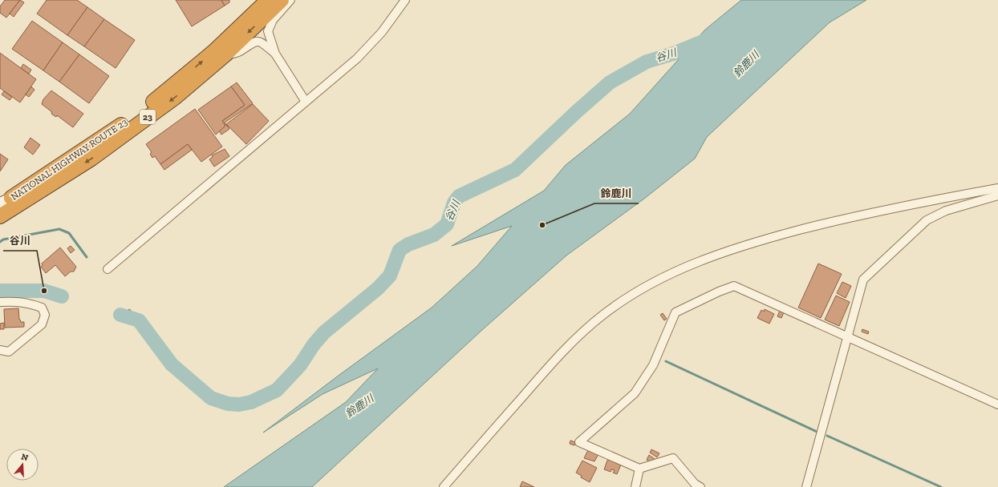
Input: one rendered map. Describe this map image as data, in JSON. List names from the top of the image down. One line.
{"streets":{"highway":["23","NATIONAL HIGHWAY ROUTE 23"]},"water":["谷川","鈴鹿川"],"places":["鈴鹿川","谷川"],"north":"top"}
